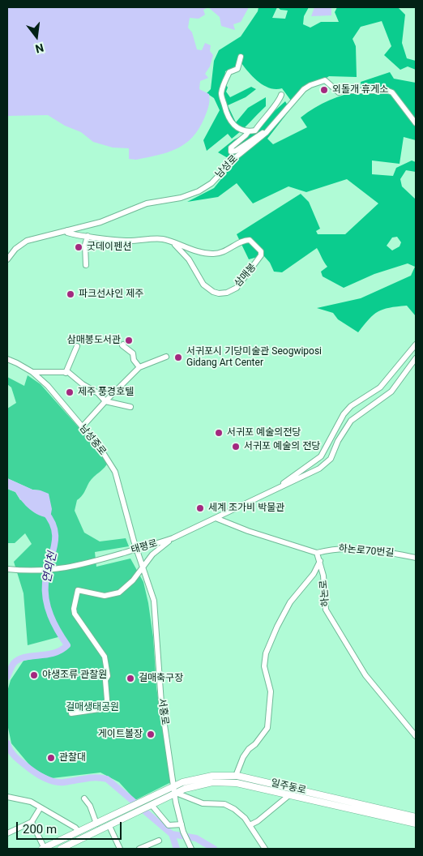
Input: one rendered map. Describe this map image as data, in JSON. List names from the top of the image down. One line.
{"streets":{"main road":["일주동로"],"street":["남성로","삼매봉","남성중로","태평로","하논로70번길","하논로","서홍로"]},"crossings":[["남성로","삼매봉"],["남성중로","태평로"],["남성중로","서홍로"],["태평로","서홍로"],["하논로70번길","하논로"],["서홍로","일주동로"]],"water":["연외천"],"parks":["걸매생태공원"],"places":["외돌개 휴게소","굿데이펜션","파크선샤인 제주","삼매봉도서관","서귀포시 기당미술관 Seogwiposi Gidang Art Center","제주 풍경호텔","서귀포 예술의전당","서귀포 예술의 전당","세계 조가비 박물관","야생조류 관찰원","걸매축구장","게이트볼장","관찰대"],"scale_bar":"200 m","north":"bottom"}
